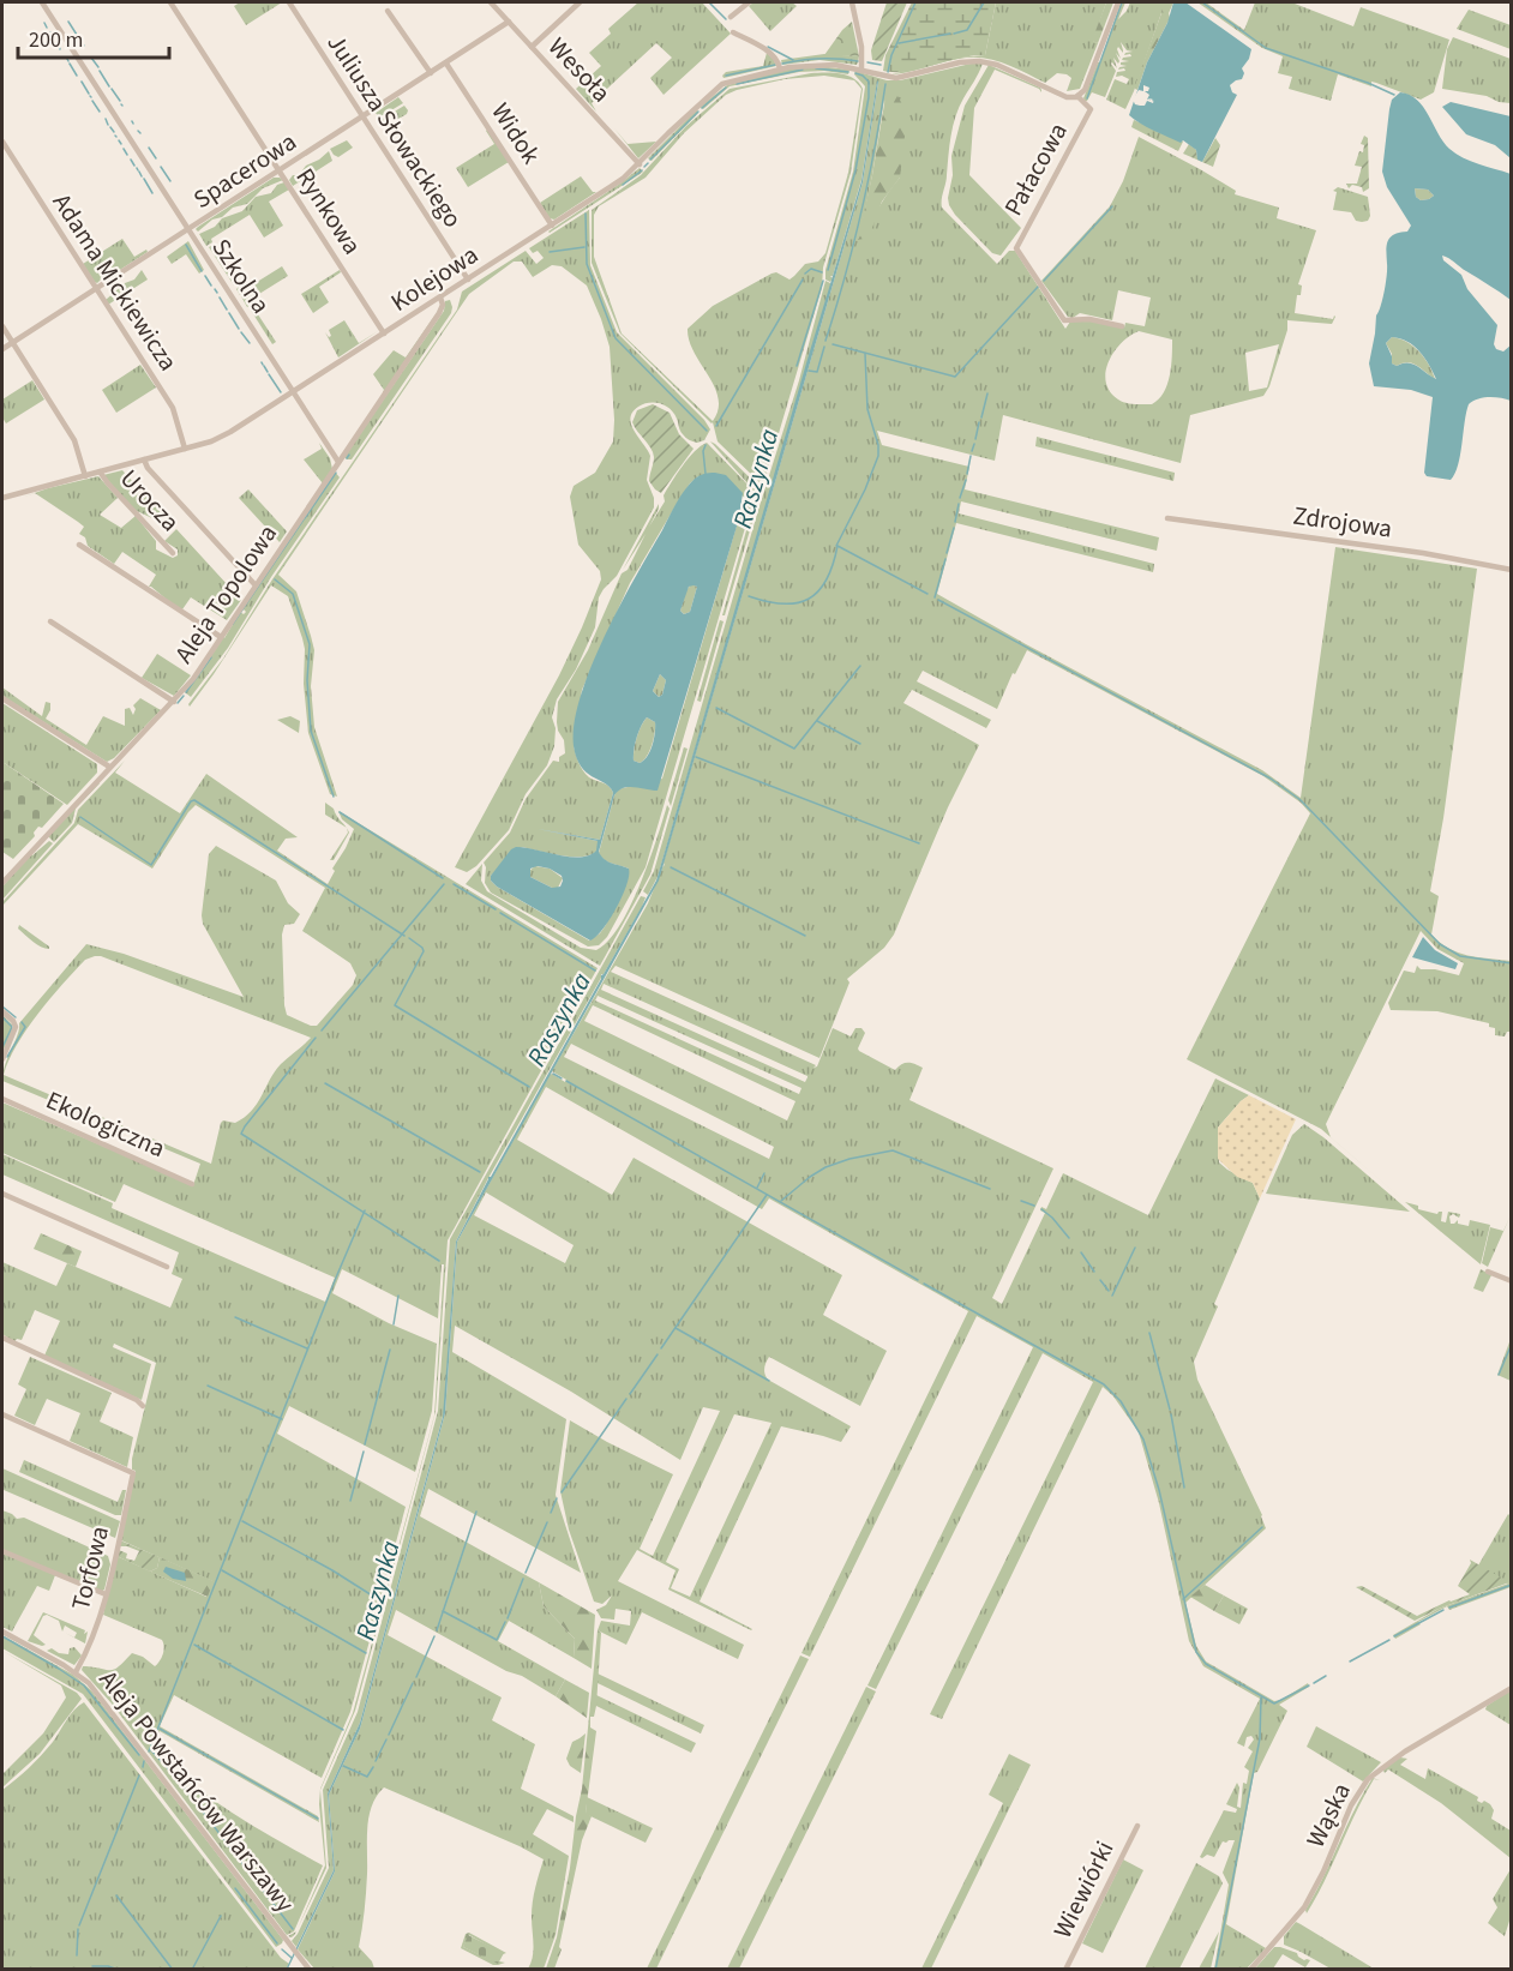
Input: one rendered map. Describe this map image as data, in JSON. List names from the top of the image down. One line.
{"streets":{"street":["Wesoła","Juliusza Słowackiego","Widok","Pałacowa","Spacerowa","Rynkowa","Szkolna","Kolejowa","Adama Mickiewicza","Urocza","Zdrojowa","Aleja Topolowa","Ekologiczna","Torfowa","Aleja Powstańców Warszawy","Wąska","Wiewiórki"]},"crossings":[["Wesoła","Spacerowa"],["Wesoła","Kolejowa"],["Juliusza Słowackiego","Spacerowa"],["Juliusza Słowackiego","Kolejowa"],["Widok","Spacerowa"],["Widok","Kolejowa"],["Pałacowa","Kolejowa"],["Spacerowa","Rynkowa"],["Spacerowa","Szkolna"],["Spacerowa","Adama Mickiewicza"],["Rynkowa","Kolejowa"],["Szkolna","Kolejowa"],["Szkolna","Aleja Topolowa"],["Kolejowa","Adama Mickiewicza"],["Kolejowa","Urocza"],["Kolejowa","Aleja Topolowa"],["Torfowa","Aleja Powstańców Warszawy"]],"water":["Raszynka"],"scale_bar":"200 m"}
